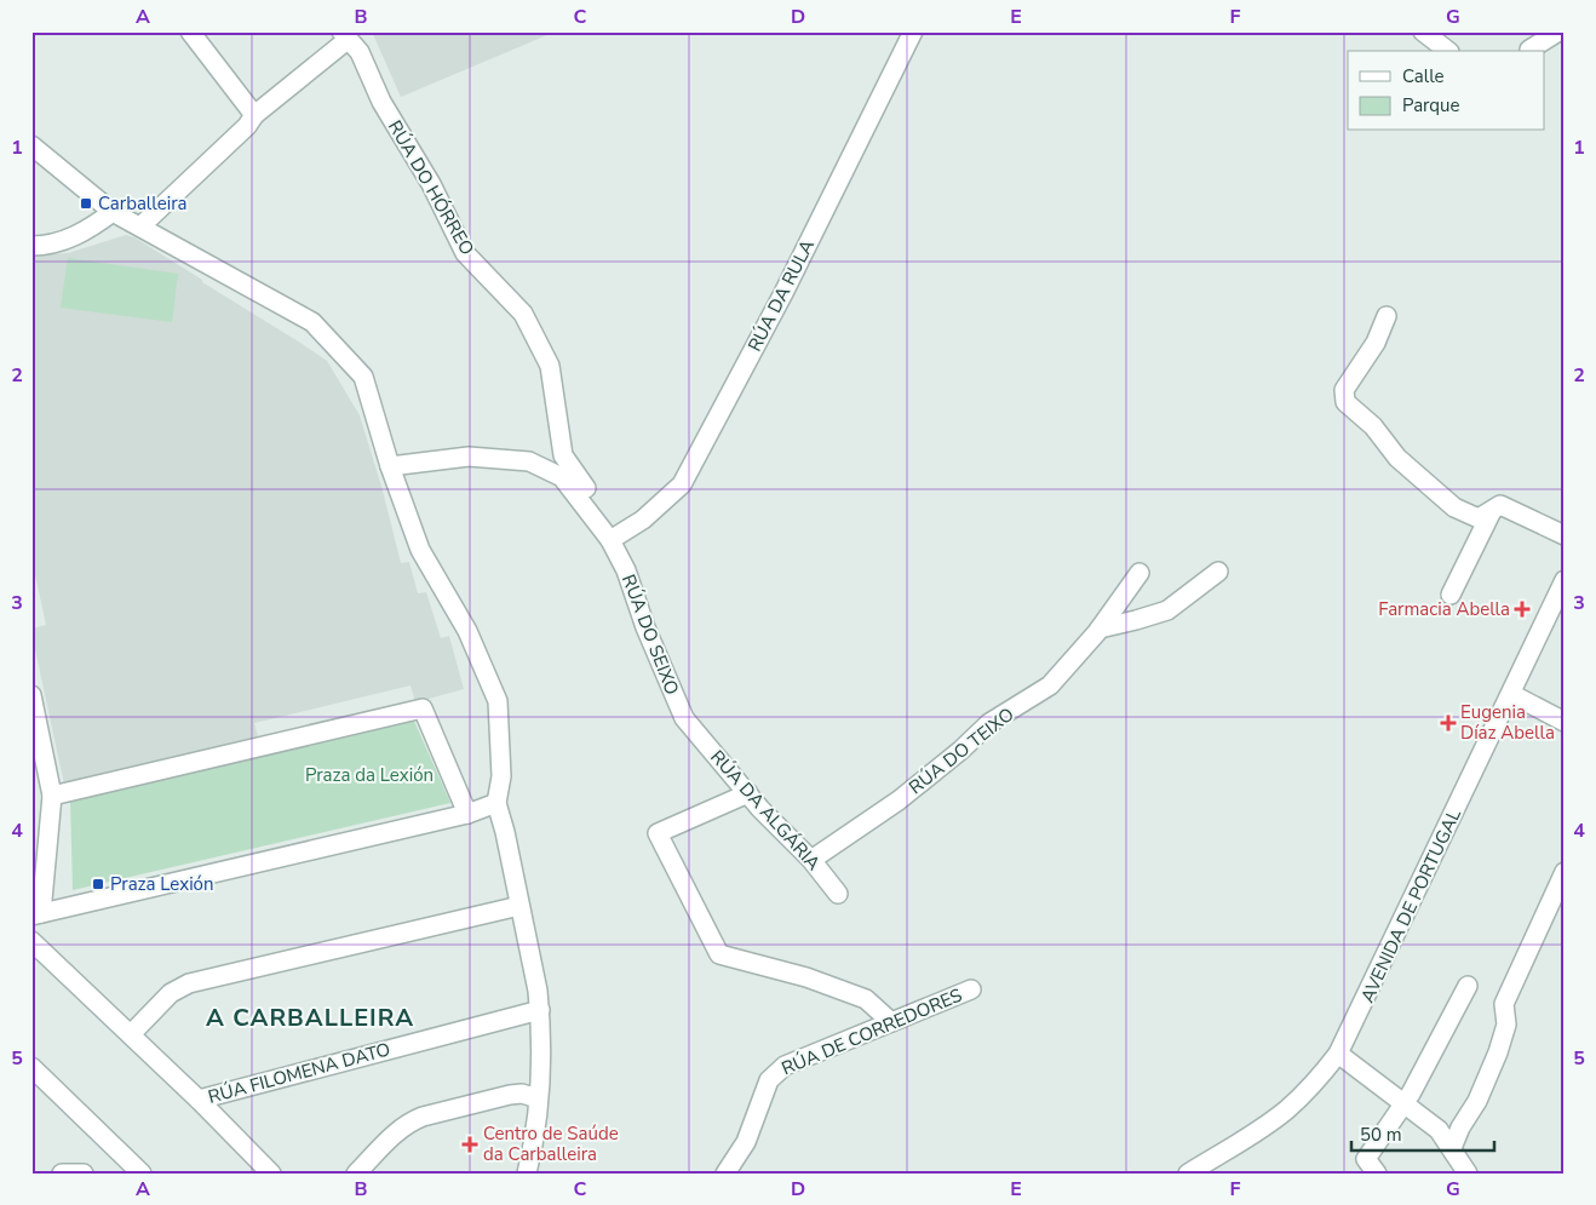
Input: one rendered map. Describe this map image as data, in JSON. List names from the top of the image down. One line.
{"streets":{"street":["RÚA DO HÓRREO","RÚA DA RULA","RÚA DO SEIXO","RÚA DO TEIXO","RÚA DA ALGÁRIA","AVENIDA DE PORTUGAL","RÚA DE CORREDORES","RÚA FILOMENA DATO"]},"crossings":[["RÚA DO HÓRREO","RÚA DO SEIXO"],["RÚA DA RULA","RÚA DO SEIXO"],["RÚA DO SEIXO","RÚA DA ALGÁRIA"],["RÚA DO TEIXO","RÚA DA ALGÁRIA"]],"districts":["A CARBALLEIRA"],"parks":["Praza da Lexión"],"places":{"transit":["Carballeira","Praza Lexión"],"health":["Farmacia Abella","Eugenia Díaz Abella","Centro de Saúde da Carballeira"]},"legend":["Calle","Parque"],"scale_bar":"50 m","grid":{"columns":["A","B","C","D","E","F","G"],"rows":["1","2","3","4","5"]}}
